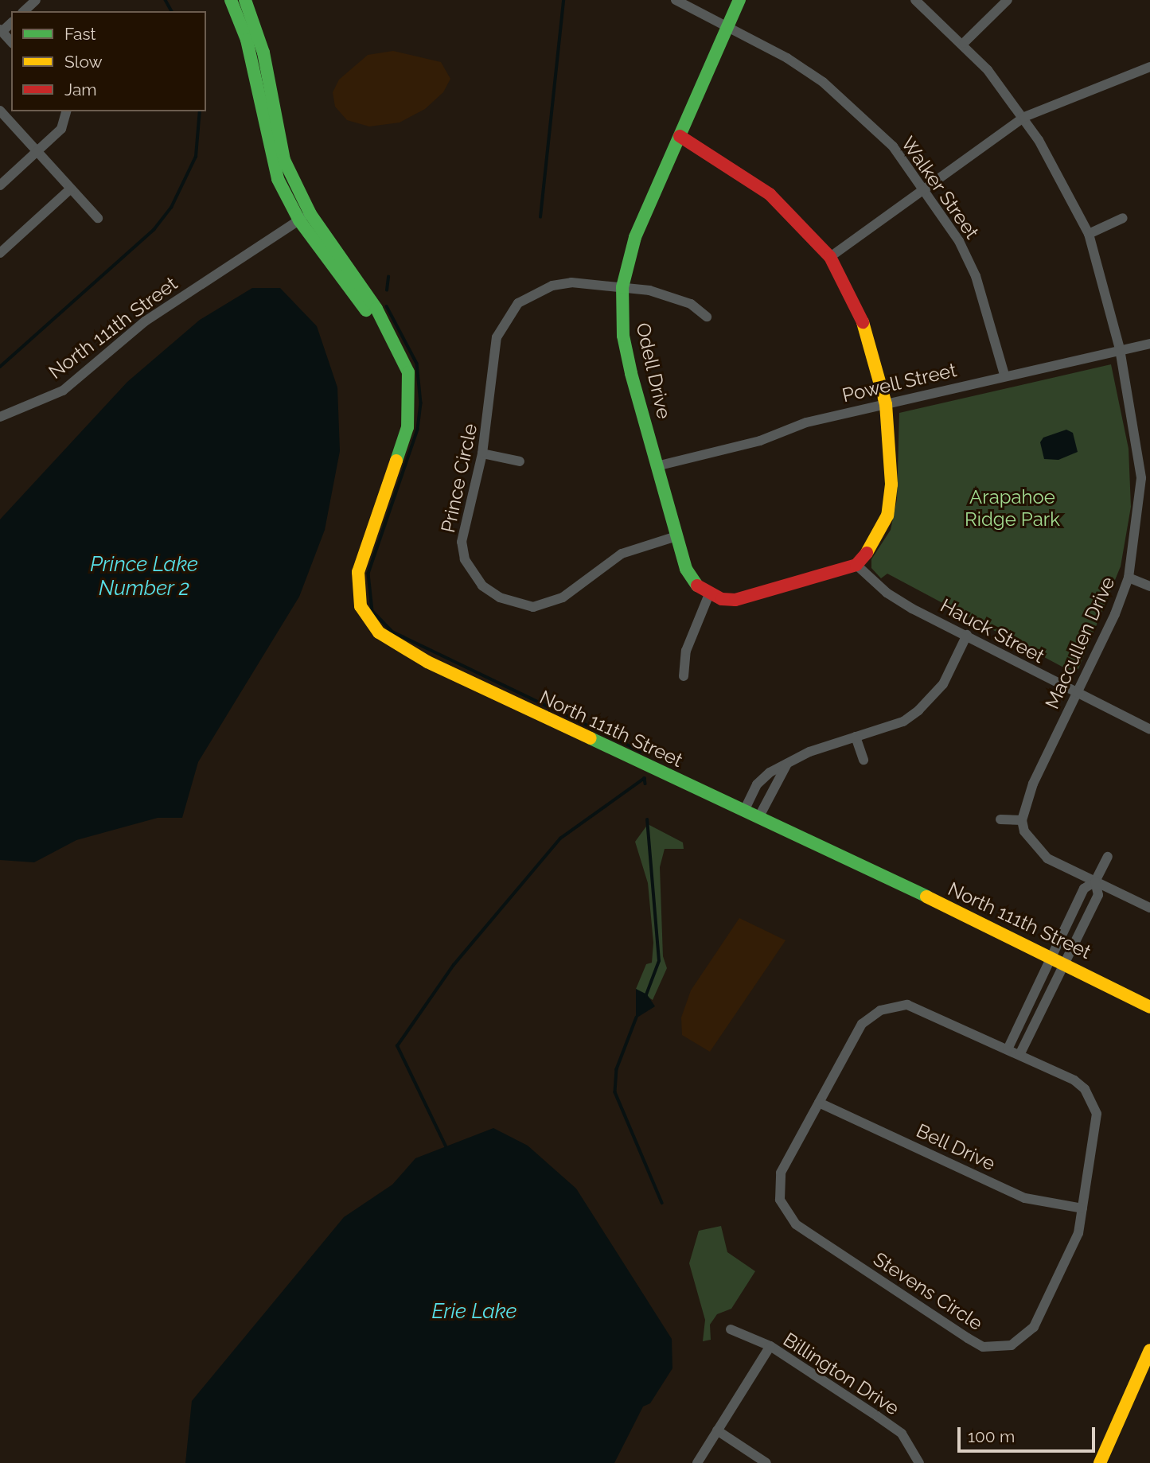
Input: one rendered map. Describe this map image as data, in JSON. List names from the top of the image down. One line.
{"streets":{"street":["Walker Street","North 111th Street","Odell Drive","Powell Street","Prince Circle","Hauck Street","Maccullen Drive","Bell Drive","Stevens Circle","Billington Drive"]},"crossings":[["Walker Street","Odell Drive"],["Walker Street","Powell Street"],["Odell Drive","Powell Street"],["Odell Drive","Prince Circle"],["Powell Street","Maccullen Drive"],["Hauck Street","Maccullen Drive"],["Bell Drive","Stevens Circle"]],"water":["Prince Lake Number 2","Erie Lake"],"parks":["Arapahoe Ridge Park"],"legend":["Fast","Slow","Jam"],"scale_bar":"100 m"}
